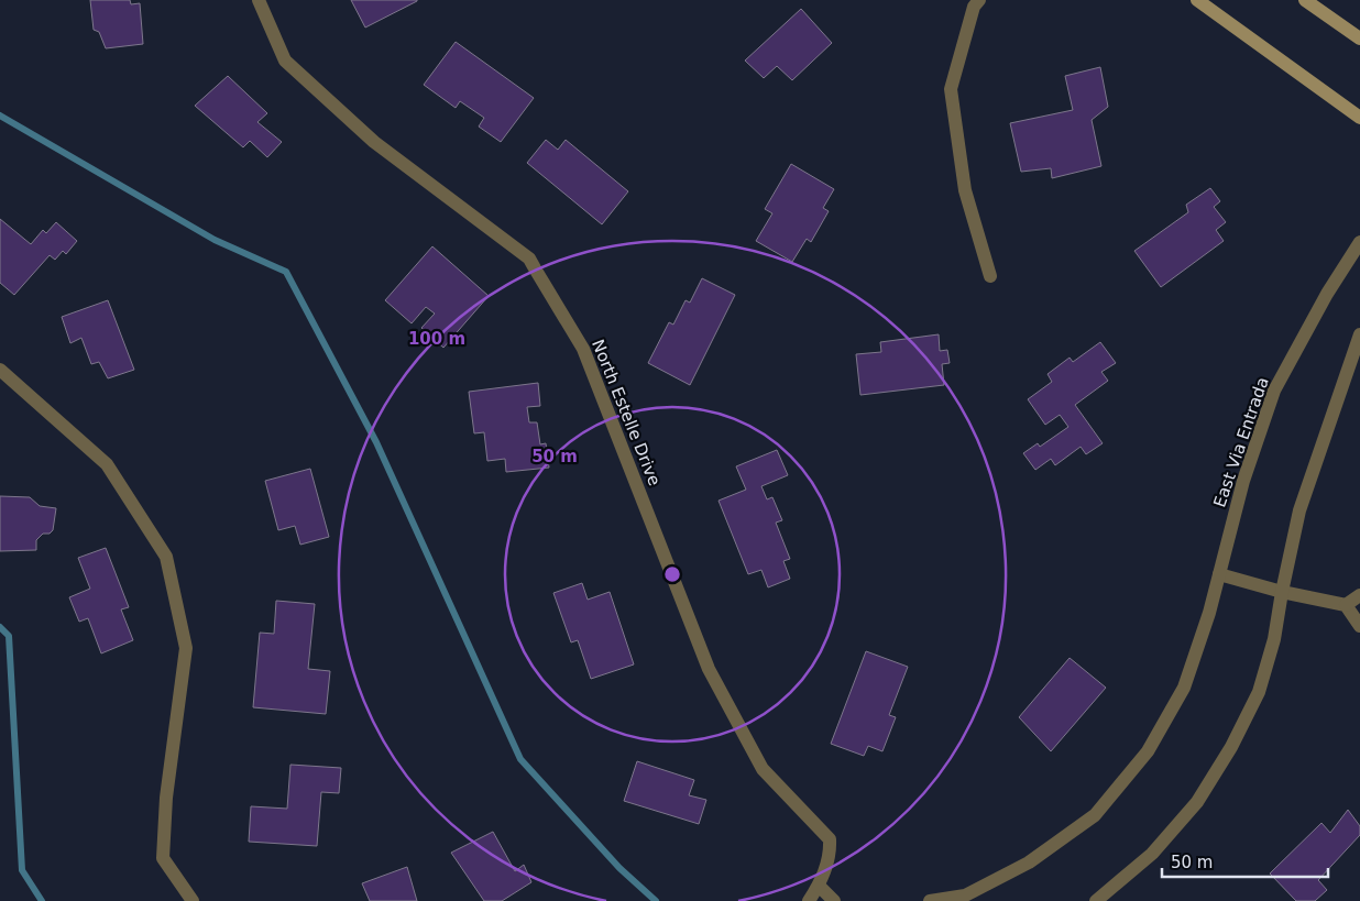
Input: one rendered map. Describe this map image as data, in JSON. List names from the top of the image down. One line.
{"streets":{"street":["North Estelle Drive","East Via Entrada"]},"scale_bar":"50 m","rings":["100 m","50 m"]}
